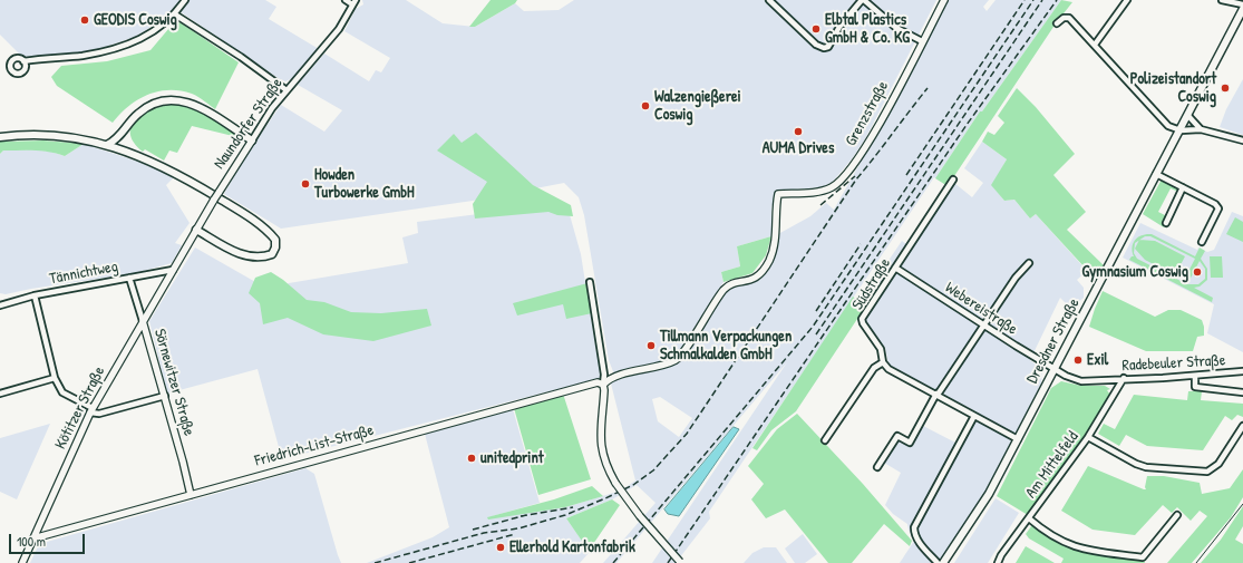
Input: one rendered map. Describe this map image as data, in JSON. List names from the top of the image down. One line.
{"streets":{"main road":["Dresdner Straße"],"street":["Grenzstraße","Naundorfer Straße","Tännichtweg","Südstraße","Webereistraße","Radebeuler Straße","Sörnewitzer Straße","Kötitzer Straße","Friedrich-List-Straße","Am Mittelfeld"]},"crossings":[["Grenzstraße","Friedrich-List-Straße"],["Naundorfer Straße","Tännichtweg"],["Naundorfer Straße","Kötitzer Straße"],["Tännichtweg","Sörnewitzer Straße"],["Tännichtweg","Kötitzer Straße"],["Südstraße","Webereistraße"],["Webereistraße","Dresdner Straße"],["Webereistraße","Radebeuler Straße"],["Dresdner Straße","Radebeuler Straße"],["Radebeuler Straße","Am Mittelfeld"],["Sörnewitzer Straße","Kötitzer Straße"],["Sörnewitzer Straße","Friedrich-List-Straße"],["Kötitzer Straße","Friedrich-List-Straße"]],"places":["GEODIS Coswig","Elbtal Plastics GmbH & Co. KG","Polizeistandort Coswig","Walzengießerei Coswig","AUMA Drives","Howden Turbowerke GmbH","Gymnasium Coswig","Tillmann Verpackungen Schmalkalden GmbH","Exil","unitedprint","Ellerhold Kartonfabrik"],"scale_bar":"100 m"}
